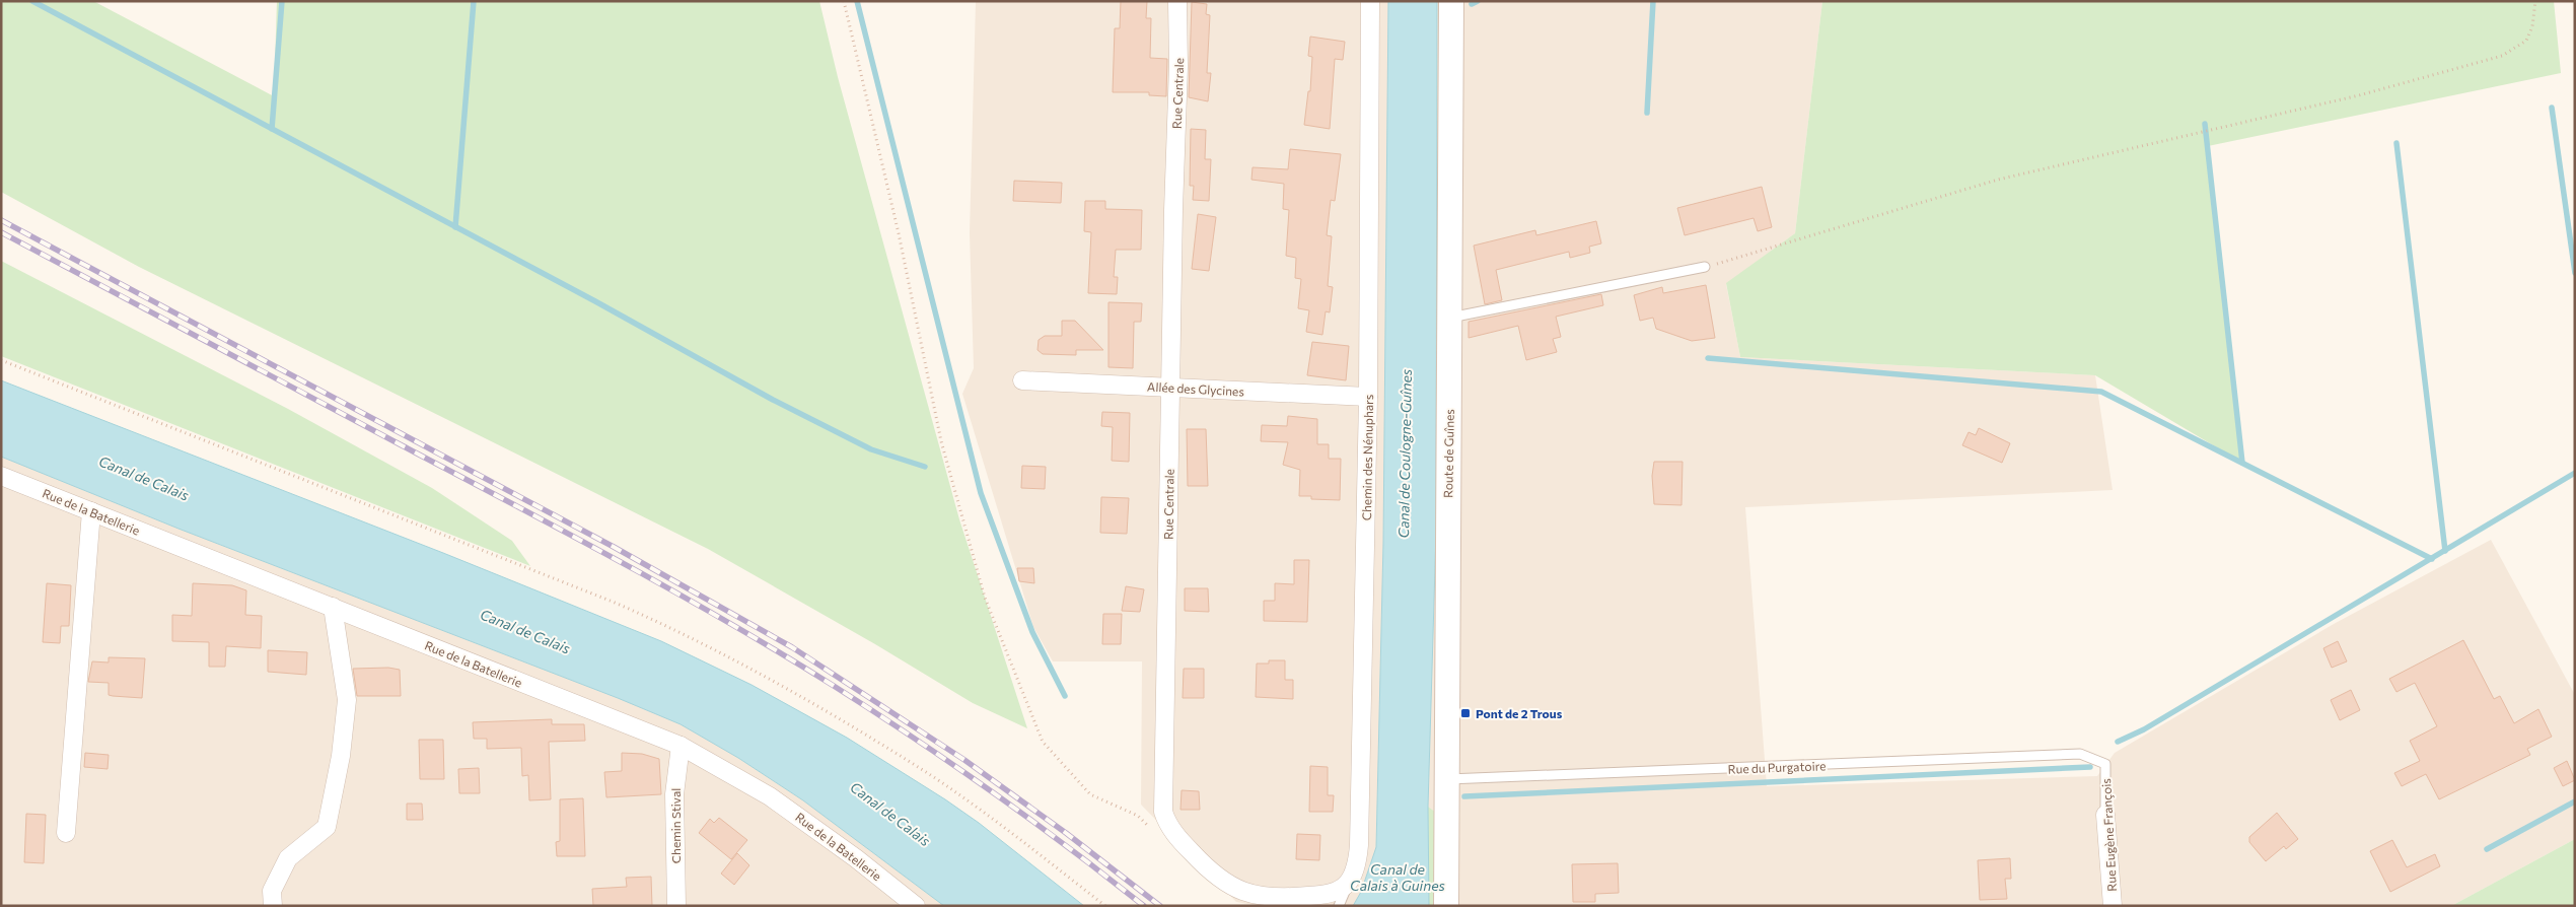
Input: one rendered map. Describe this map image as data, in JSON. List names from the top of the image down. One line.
{"streets":{"main road":["Route de Guînes"],"street":["Rue Centrale","Allée des Glycines","Chemin des Nénuphars","Rue de la Batellerie","Chemin Stival","Rue Eugène François"],"lane":["Rue du Purgatoire"]},"crossings":[["Rue Centrale","Allée des Glycines"],["Rue Centrale","Chemin des Nénuphars"],["Allée des Glycines","Chemin des Nénuphars"],["Route de Guînes","Rue du Purgatoire"],["Rue de la Batellerie","Chemin Stival"],["Rue du Purgatoire","Rue Eugène François"]],"water":["Canal de Coulogne-Guînes","Canal de Calais","Canal de Calais à Guines"],"places":{"transit":["Pont de 2 Trous"]}}
